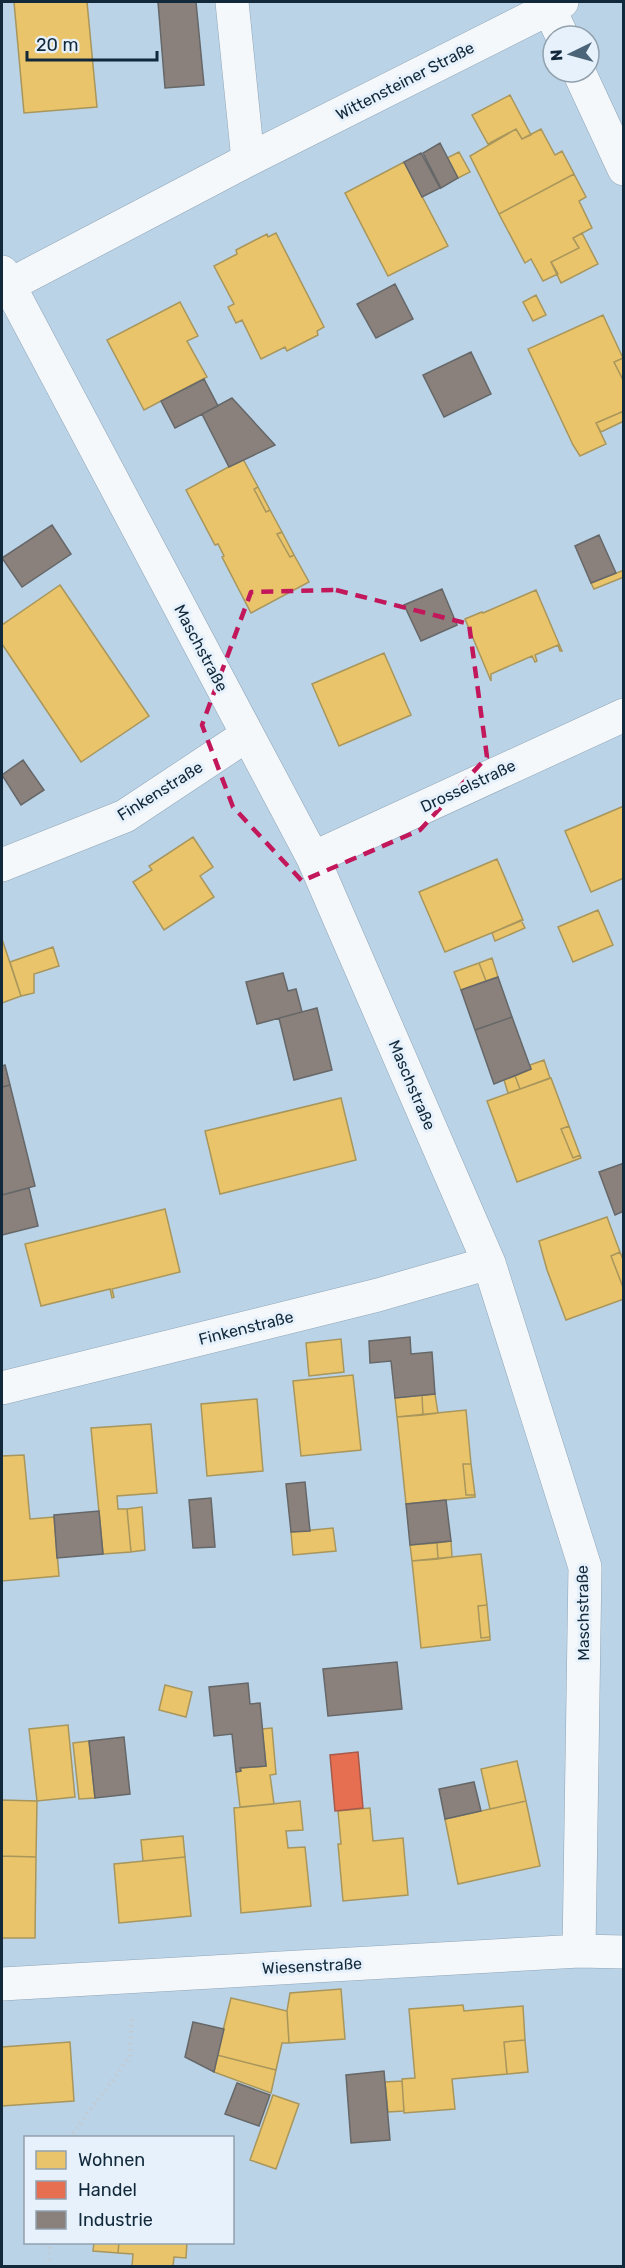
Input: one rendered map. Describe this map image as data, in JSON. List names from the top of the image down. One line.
{"streets":{"street":["Wittensteiner Straße","Maschstraße","Drosselstraße","Finkenstraße","Wiesenstraße"]},"crossings":[["Wittensteiner Straße","Maschstraße"],["Maschstraße","Drosselstraße"],["Maschstraße","Finkenstraße"],["Maschstraße","Wiesenstraße"]],"legend":["Wohnen","Handel","Industrie"],"scale_bar":"20 m","north":"left"}
